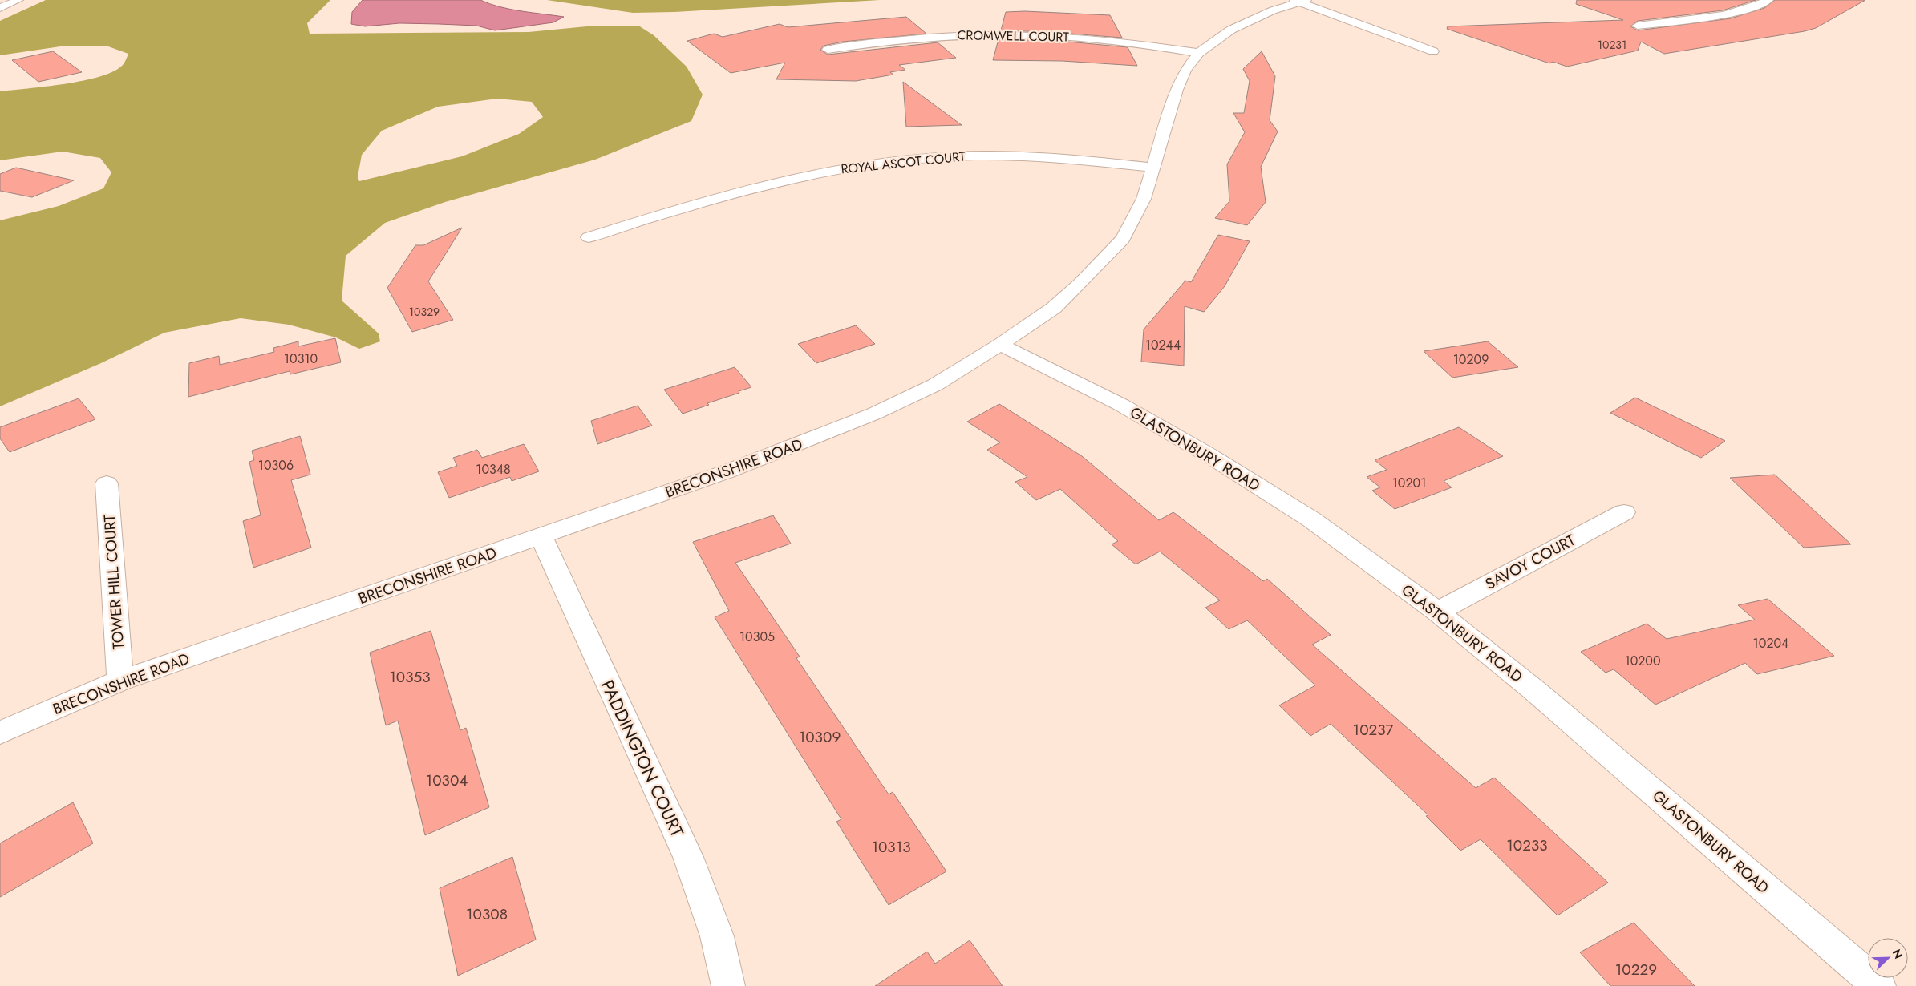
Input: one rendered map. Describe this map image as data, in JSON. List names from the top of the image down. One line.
{"streets":{"street":["CROMWELL COURT","ROYAL ASCOT COURT","GLASTONBURY ROAD","BRECONSHIRE ROAD","SAVOY COURT","TOWER HILL COURT","PADDINGTON COURT"]},"crossings":[["CROMWELL COURT","BRECONSHIRE ROAD"],["ROYAL ASCOT COURT","BRECONSHIRE ROAD"],["GLASTONBURY ROAD","BRECONSHIRE ROAD"],["GLASTONBURY ROAD","SAVOY COURT"],["BRECONSHIRE ROAD","TOWER HILL COURT"],["BRECONSHIRE ROAD","PADDINGTON COURT"]],"house_numbers":["10231","10329","10244","10310","10209","10306","10348","10201","10305","10204","10200","10353","10237","10309","10304","10233","10313","10308","10229"],"north":"top right"}
